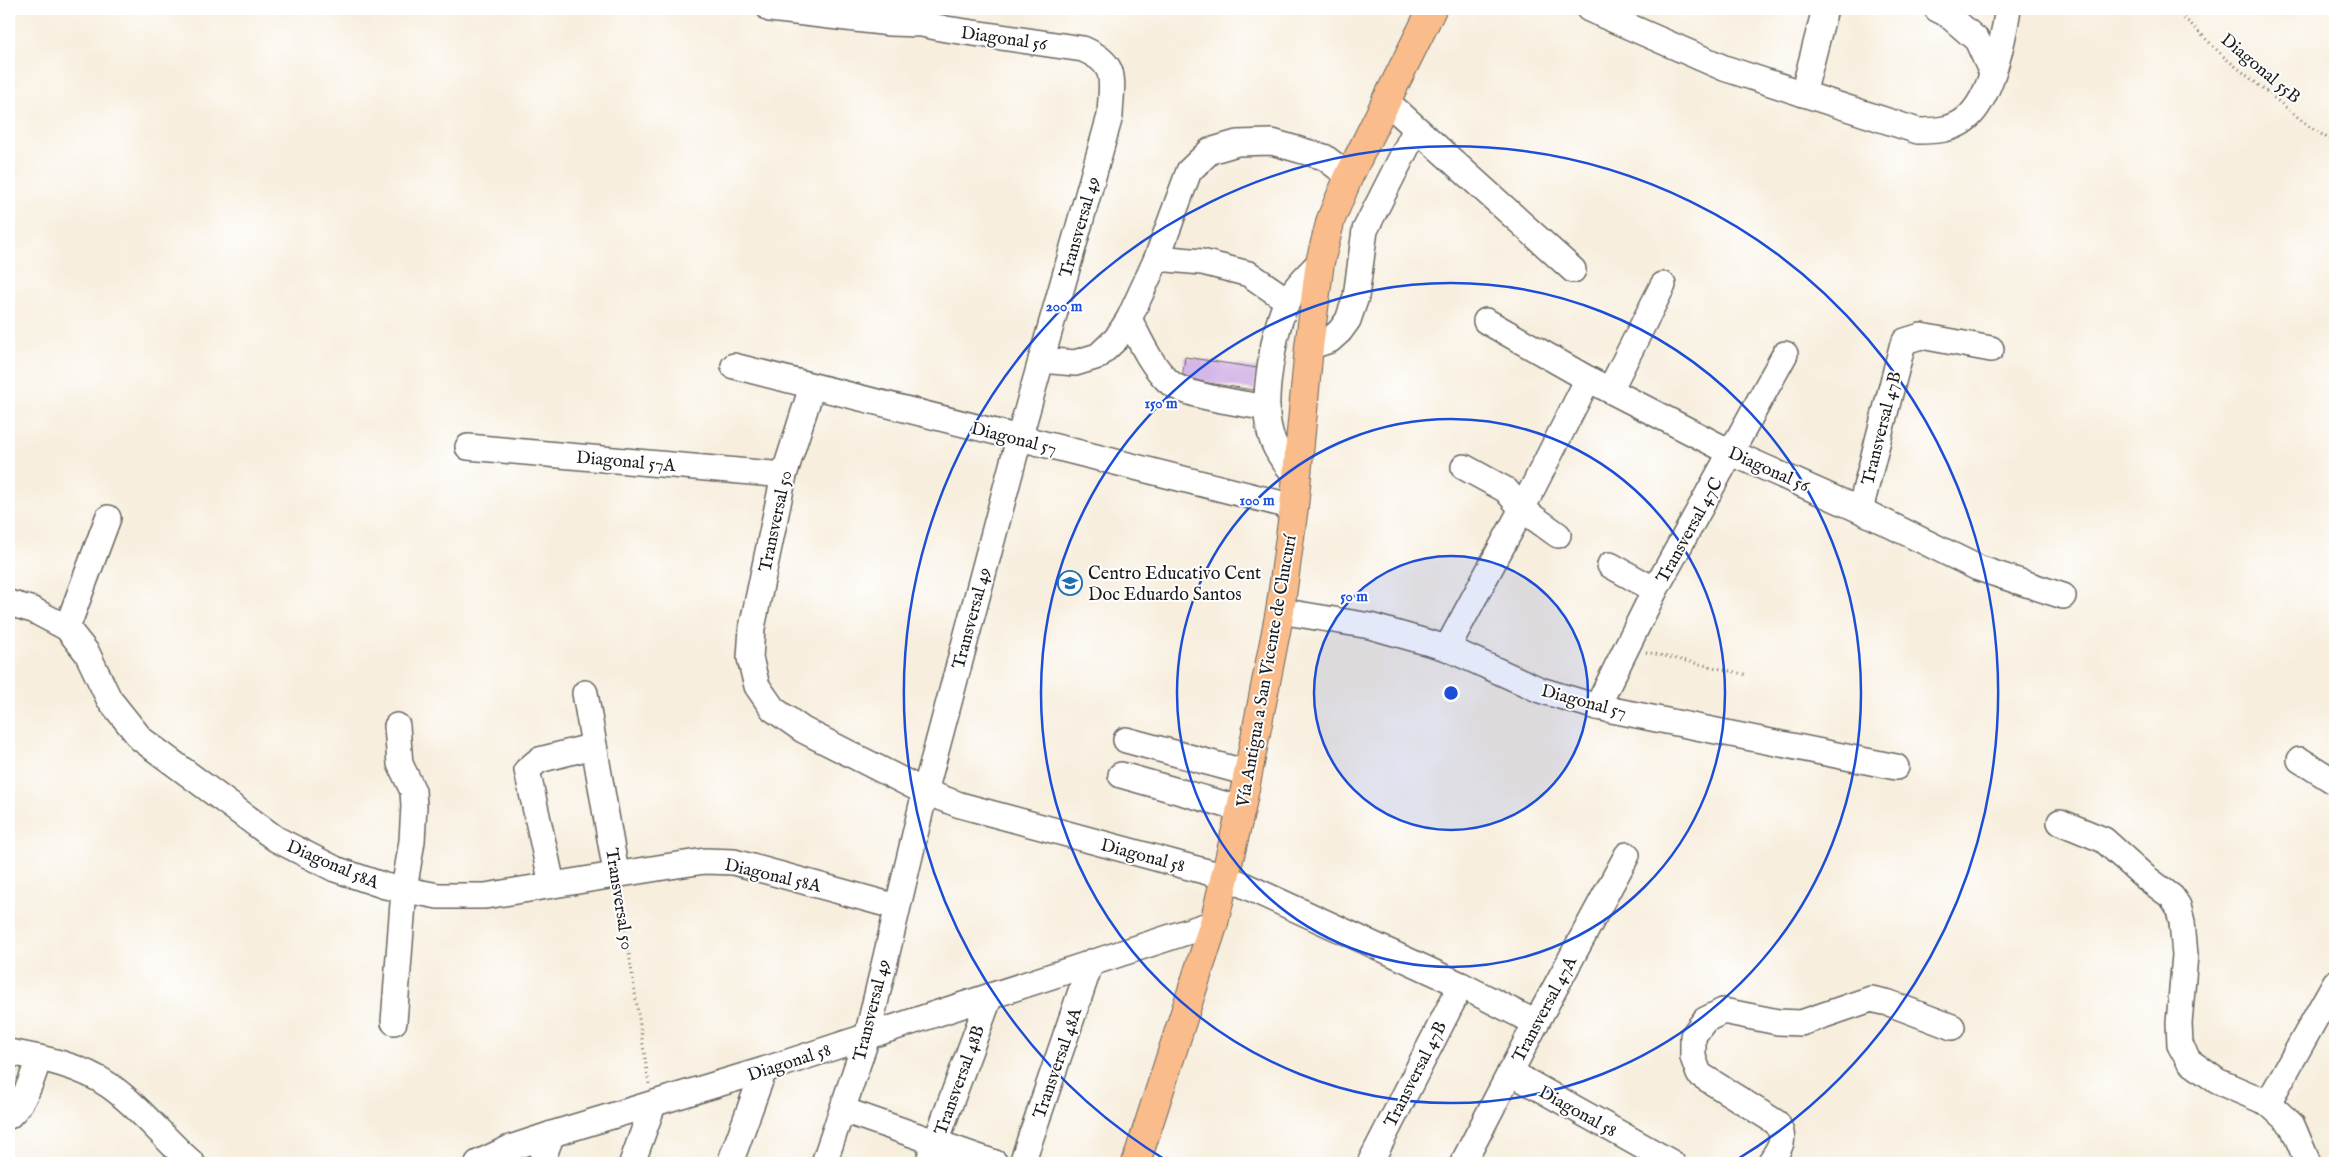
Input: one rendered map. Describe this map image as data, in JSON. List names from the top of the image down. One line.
{"streets":{"main road":["Vía Antigua a San Vicente de Chucurí"],"street":["Diagonal 56","Transversal 49","Transversal 47B","Diagonal 57","Diagonal 57A","Transversal 50","Transversal 47C","Diagonal 58","Diagonal 58A","Transversal 47A","Transversal 48A","Transversal 48B"],"path":["Diagonal 55B"]},"crossings":[["Diagonal 56","Transversal 49"],["Diagonal 56","Transversal 47B"],["Diagonal 56","Transversal 47C"],["Transversal 49","Diagonal 57"],["Transversal 49","Diagonal 58"],["Transversal 49","Diagonal 58A"],["Transversal 47B","Diagonal 58"],["Diagonal 57","Transversal 50"],["Diagonal 57","Transversal 47C"],["Diagonal 57","Vía Antigua a San Vicente de Chucurí"],["Diagonal 57A","Transversal 50"],["Transversal 50","Diagonal 58"],["Transversal 50","Diagonal 58A"],["Vía Antigua a San Vicente de Chucurí","Diagonal 58"],["Diagonal 58","Transversal 47A"],["Diagonal 58","Transversal 48A"],["Diagonal 58","Transversal 48B"]],"places":{"school or university":["Centro Educativo Cent Doc Eduardo Santos"]},"rings":["200 m","150 m","100 m","50 m"]}
